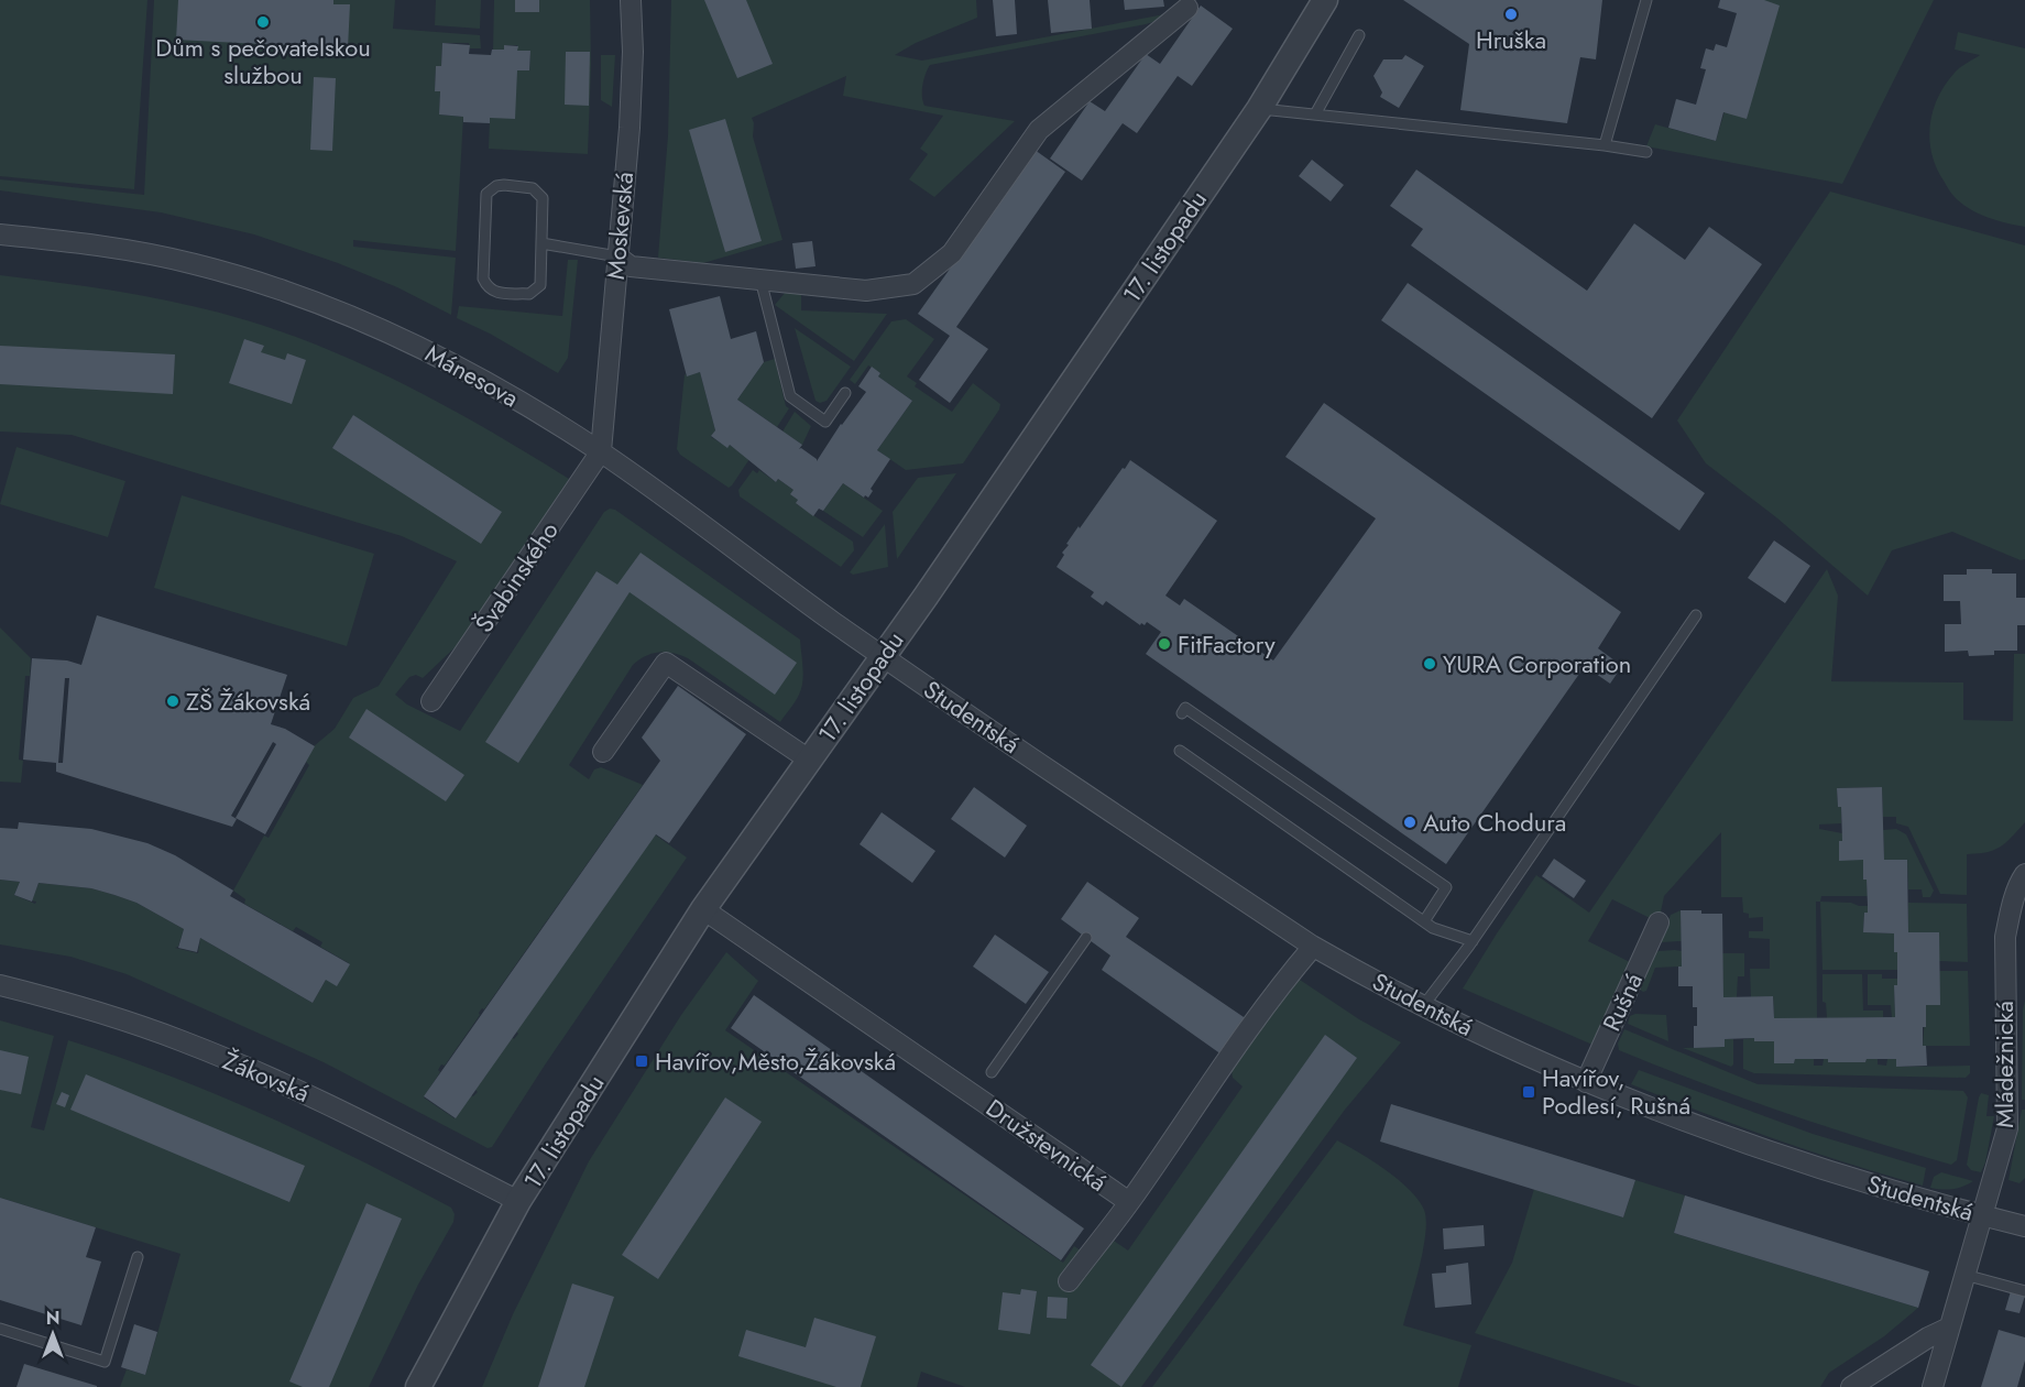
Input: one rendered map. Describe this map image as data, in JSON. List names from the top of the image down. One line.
{"streets":{"street":["Moskevská","17. listopadu","Mánesova","Švabinského","Studentská","Rušná","Mládežnická","Žákovská","Družstevnická"]},"crossings":[["Moskevská","Mánesova"],["Moskevská","Švabinského"],["17. listopadu","Mánesova"],["17. listopadu","Studentská"],["17. listopadu","Žákovská"],["17. listopadu","Družstevnická"],["Mánesova","Švabinského"],["Mánesova","Studentská"],["Studentská","Rušná"],["Studentská","Mládežnická"],["Studentská","Družstevnická"]],"places":{"other":["Hruška","Dům s pečovatelskou službou","FitFactory","YURA Corporation","ZŠ Žákovská","Auto Chodura"],"transit":["Havířov,Město,Žákovská","Havířov, Podlesí, Rušná"]},"north":"top"}
